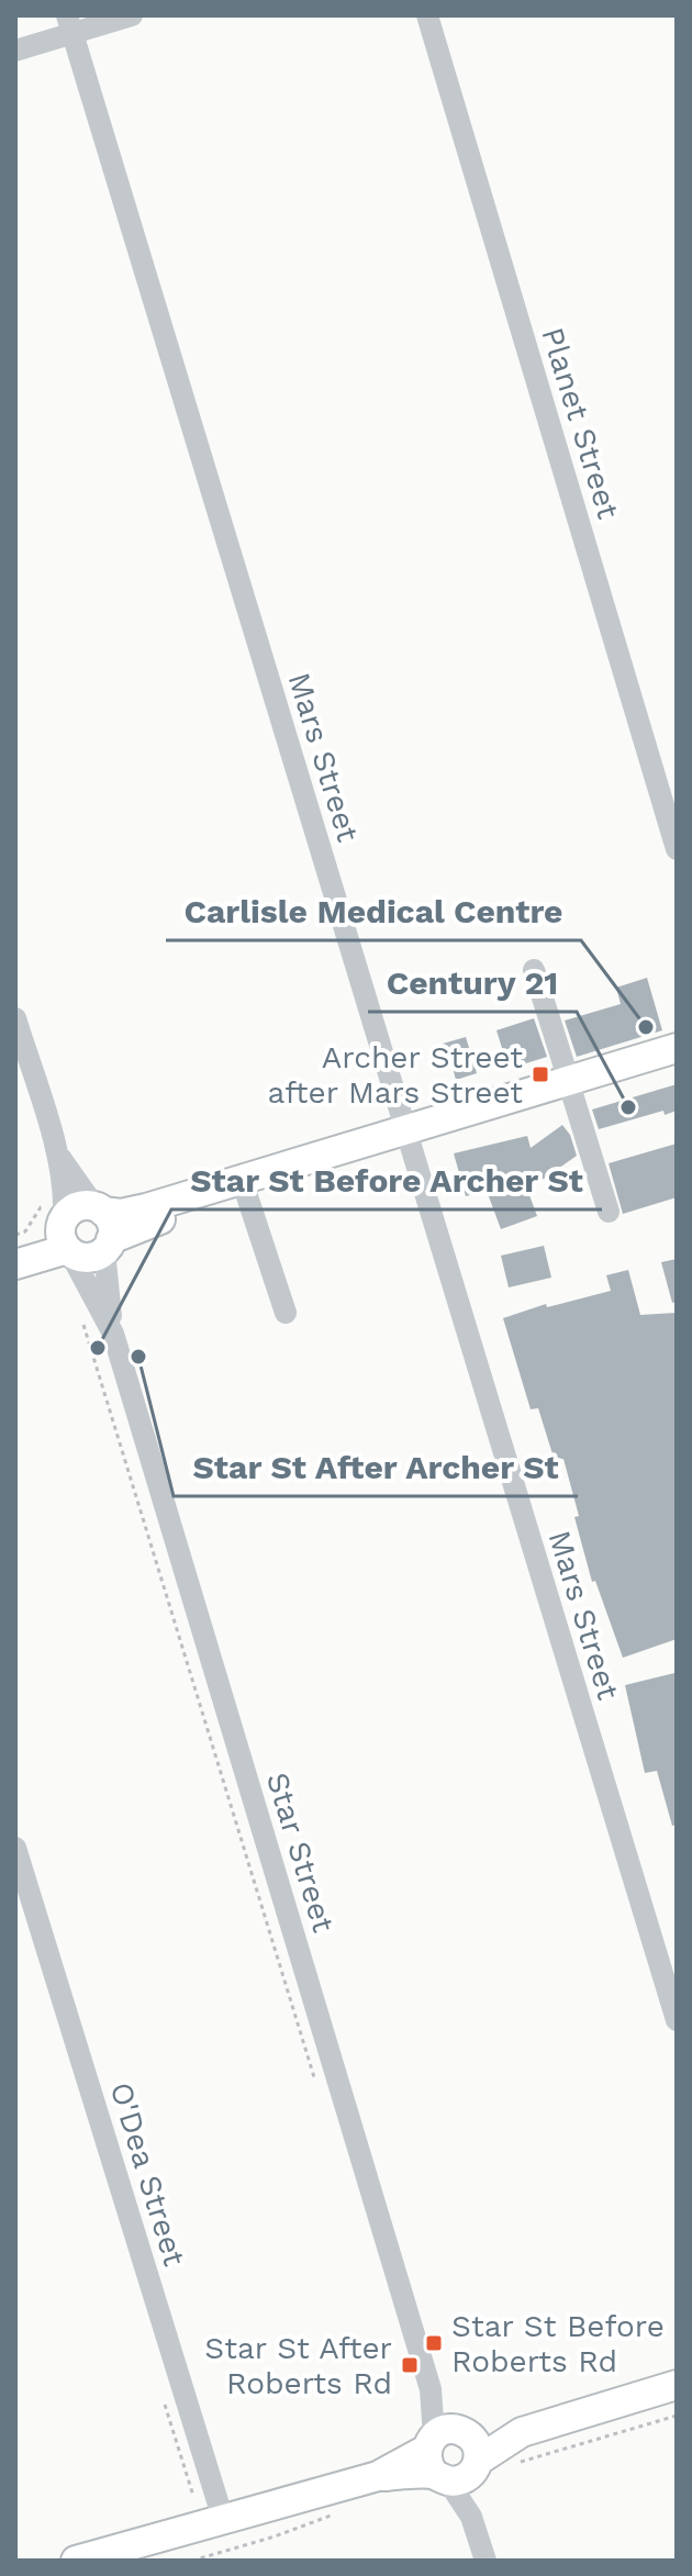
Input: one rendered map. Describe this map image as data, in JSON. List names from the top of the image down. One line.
{"streets":{"street":["Planet Street","Mars Street","Star Street","O'Dea Street"]},"places":{"other":["Carlisle Medical Centre","Century 21","Star St Before Archer St","Star St After Archer St"],"transit":["Archer Street after Mars Street","Star St Before Roberts Rd","Star St After Roberts Rd"]}}
